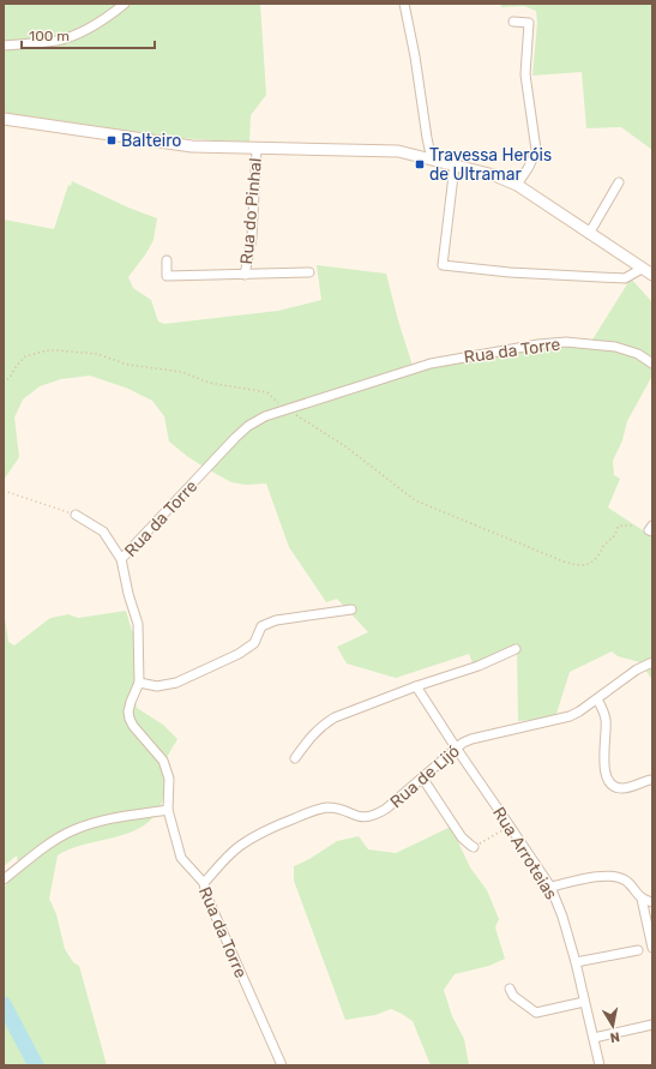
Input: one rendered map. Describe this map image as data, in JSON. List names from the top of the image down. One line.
{"streets":{"street":["Rua do Pinhal","Rua da Torre","Rua de Lijó","Rua Arroteias"]},"crossings":[["Rua da Torre","Rua de Lijó"],["Rua de Lijó","Rua Arroteias"]],"places":{"transit":["Balteiro","Travessa Heróis de Ultramar"]},"scale_bar":"100 m","north":"bottom"}
